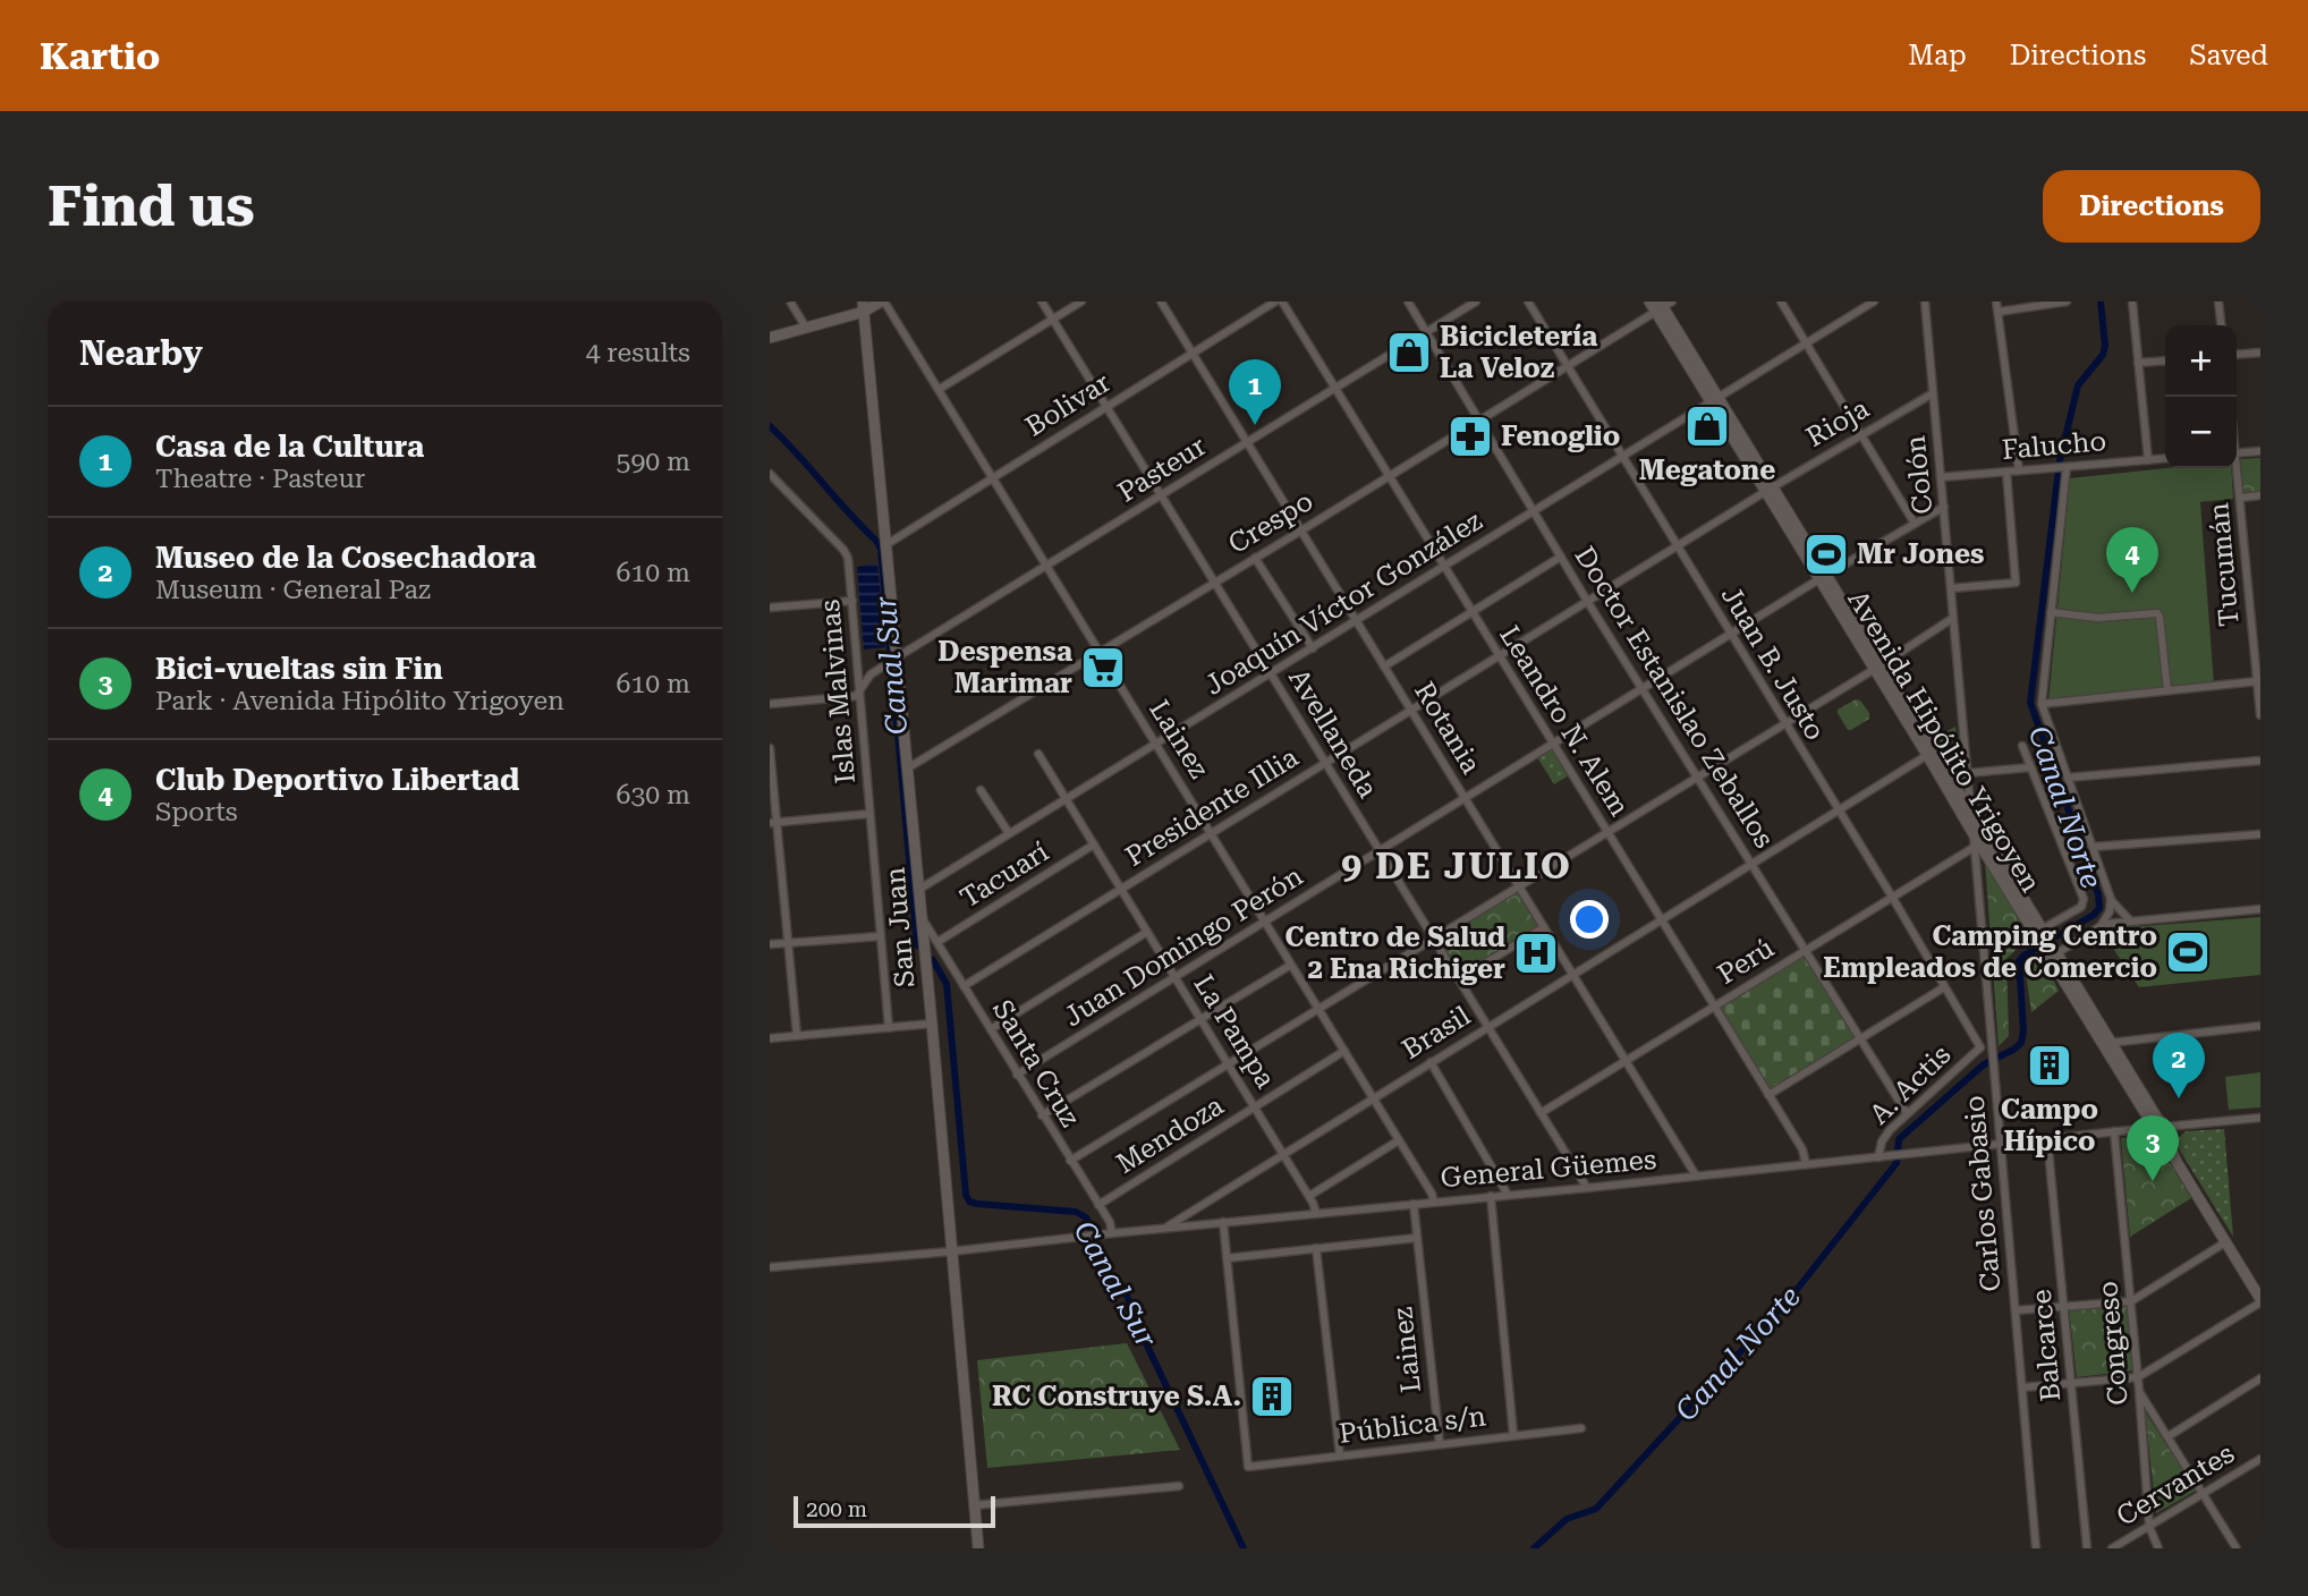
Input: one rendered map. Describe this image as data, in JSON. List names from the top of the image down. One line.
{"streets":{"street":["Bolivar","Rioja","Falucho","Pasteur","Colón","Crespo","Tucumán","Joaquín Víctor González","Juan B. Justo","Islas Malvinas","Doctor Estanislao Zeballos","Leandro N. Alem","Rotania","Avellaneda","Lainez","Avenida Hipólito Yrigoyen","Presidente Illia","Tacuarí","San Juan","Juan Domingo Perón","Perú","La Pampa","Brasil","Santa Cruz","A. Actis","Mendoza","General Güemes","Carlos Gabasio","Congreso","Balcarce","Pública s/n","Cervantes"]},"crossings":[["Bolivar","Rotania"],["Bolivar","Avellaneda"],["Bolivar","Lainez"],["Bolivar","San Juan"],["Rioja","Colón"],["Rioja","Avenida Hipólito Yrigoyen"],["Rioja","Presidente Illia"],["Falucho","Colón"],["Pasteur","Islas Malvinas"],["Pasteur","Doctor Estanislao Zeballos"],["Pasteur","Leandro N. Alem"],["Pasteur","Rotania"],["Pasteur","Avellaneda"],["Pasteur","Lainez"],["Pasteur","San Juan"],["Colón","Avenida Hipólito Yrigoyen"],["Colón","Juan Domingo Perón"],["Colón","Perú"],["Colón","Carlos Gabasio"],["Crespo","Juan B. Justo"],["Crespo","Doctor Estanislao Zeballos"],["Crespo","Leandro N. Alem"],["Crespo","Rotania"],["Crespo","Avellaneda"],["Crespo","Lainez"],["Crespo","Avenida Hipólito Yrigoyen"],["Crespo","San Juan"],["Joaquín Víctor González","Juan B. Justo"],["Joaquín Víctor González","Doctor Estanislao Zeballos"],["Joaquín Víctor González","Leandro N. Alem"],["Joaquín Víctor González","Rotania"],["Joaquín Víctor González","Avellaneda"],["Joaquín Víctor González","Lainez"],["Joaquín Víctor González","Avenida Hipólito Yrigoyen"],["Joaquín Víctor González","San Juan"],["Joaquín Víctor González","La Pampa"],["Juan B. Justo","Presidente Illia"],["Juan B. Justo","Juan Domingo Perón"],["Juan B. Justo","Perú"],["Juan B. Justo","Brasil"],["Juan B. Justo","A. Actis"],["Doctor Estanislao Zeballos","Presidente Illia"],["Doctor Estanislao Zeballos","Juan Domingo Perón"],["Doctor Estanislao Zeballos","Perú"],["Doctor Estanislao Zeballos","Brasil"],["Doctor Estanislao Zeballos","A. Actis"],["Leandro N. Alem","Presidente Illia"],["Leandro N. Alem","Juan Domingo Perón"],["Leandro N. Alem","Perú"],["Leandro N. Alem","Brasil"],["Leandro N. Alem","General Güemes"],["Rotania","Presidente Illia"],["Rotania","Juan Domingo Perón"],["Rotania","Perú"],["Rotania","Brasil"],["Rotania","General Güemes"],["Avellaneda","Presidente Illia"],["Avellaneda","Juan Domingo Perón"],["Avellaneda","Perú"],["Avellaneda","Brasil"],["Avellaneda","General Güemes"],["Lainez","Presidente Illia"],["Lainez","Juan Domingo Perón"],["Lainez","Brasil"],["Lainez","Mendoza"],["Lainez","General Güemes"],["Lainez","Pública s/n"],["Avenida Hipólito Yrigoyen","Presidente Illia"],["Avenida Hipólito Yrigoyen","Juan Domingo Perón"],["Avenida Hipólito Yrigoyen","Perú"],["Avenida Hipólito Yrigoyen","Brasil"],["Avenida Hipólito Yrigoyen","General Güemes"],["Avenida Hipólito Yrigoyen","Carlos Gabasio"],["Presidente Illia","La Pampa"],["Presidente Illia","Santa Cruz"],["Tacuarí","La Pampa"],["Tacuarí","Santa Cruz"],["San Juan","Santa Cruz"],["San Juan","General Güemes"],["Juan Domingo Perón","La Pampa"],["Juan Domingo Perón","Santa Cruz"],["Perú","Carlos Gabasio"],["La Pampa","Brasil"],["La Pampa","Mendoza"],["La Pampa","General Güemes"],["Brasil","General Güemes"],["Santa Cruz","Mendoza"],["Santa Cruz","General Güemes"],["A. Actis","General Güemes"],["General Güemes","Carlos Gabasio"],["General Güemes","Congreso"],["General Güemes","Balcarce"],["Congreso","Cervantes"]],"districts":["9 DE JULIO"],"water":["Canal Sur","Canal Norte"],"places":{"shop":["Bicicletería La Veloz","Megatone"],"pharmacy":["Fenoglio"],"sports":["Mr Jones","Camping Centro Empleados de Comercio"],"supermarket":["Despensa Marimar"],"hospital":["Centro de Salud 2 Ena Richiger"],"building":["Campo Hípico","RC Construye S.A."]},"scale_bar":"200 m","page":{"header":"Kartio","nav":["Map","Directions","Saved"],"buttons":"Directions","title":"Find us","heading":["Nearby","4 results"],"map_buttons":["+","−"],"pins":["1","4","2","3"],"list":[{"mark":"1","name":"Casa de la Cultura","note":"Theatre · Pasteur","value":"590 m"},{"mark":"2","name":"Museo de la Cosechadora","note":"Museum · General Paz","value":"610 m"},{"mark":"3","name":"Bici-vueltas sin Fin","note":"Park · Avenida Hipólito Yrigoyen","value":"610 m"},{"mark":"4","name":"Club Deportivo Libertad","note":"Sports","value":"630 m"}],"scale":"200 m"}}
